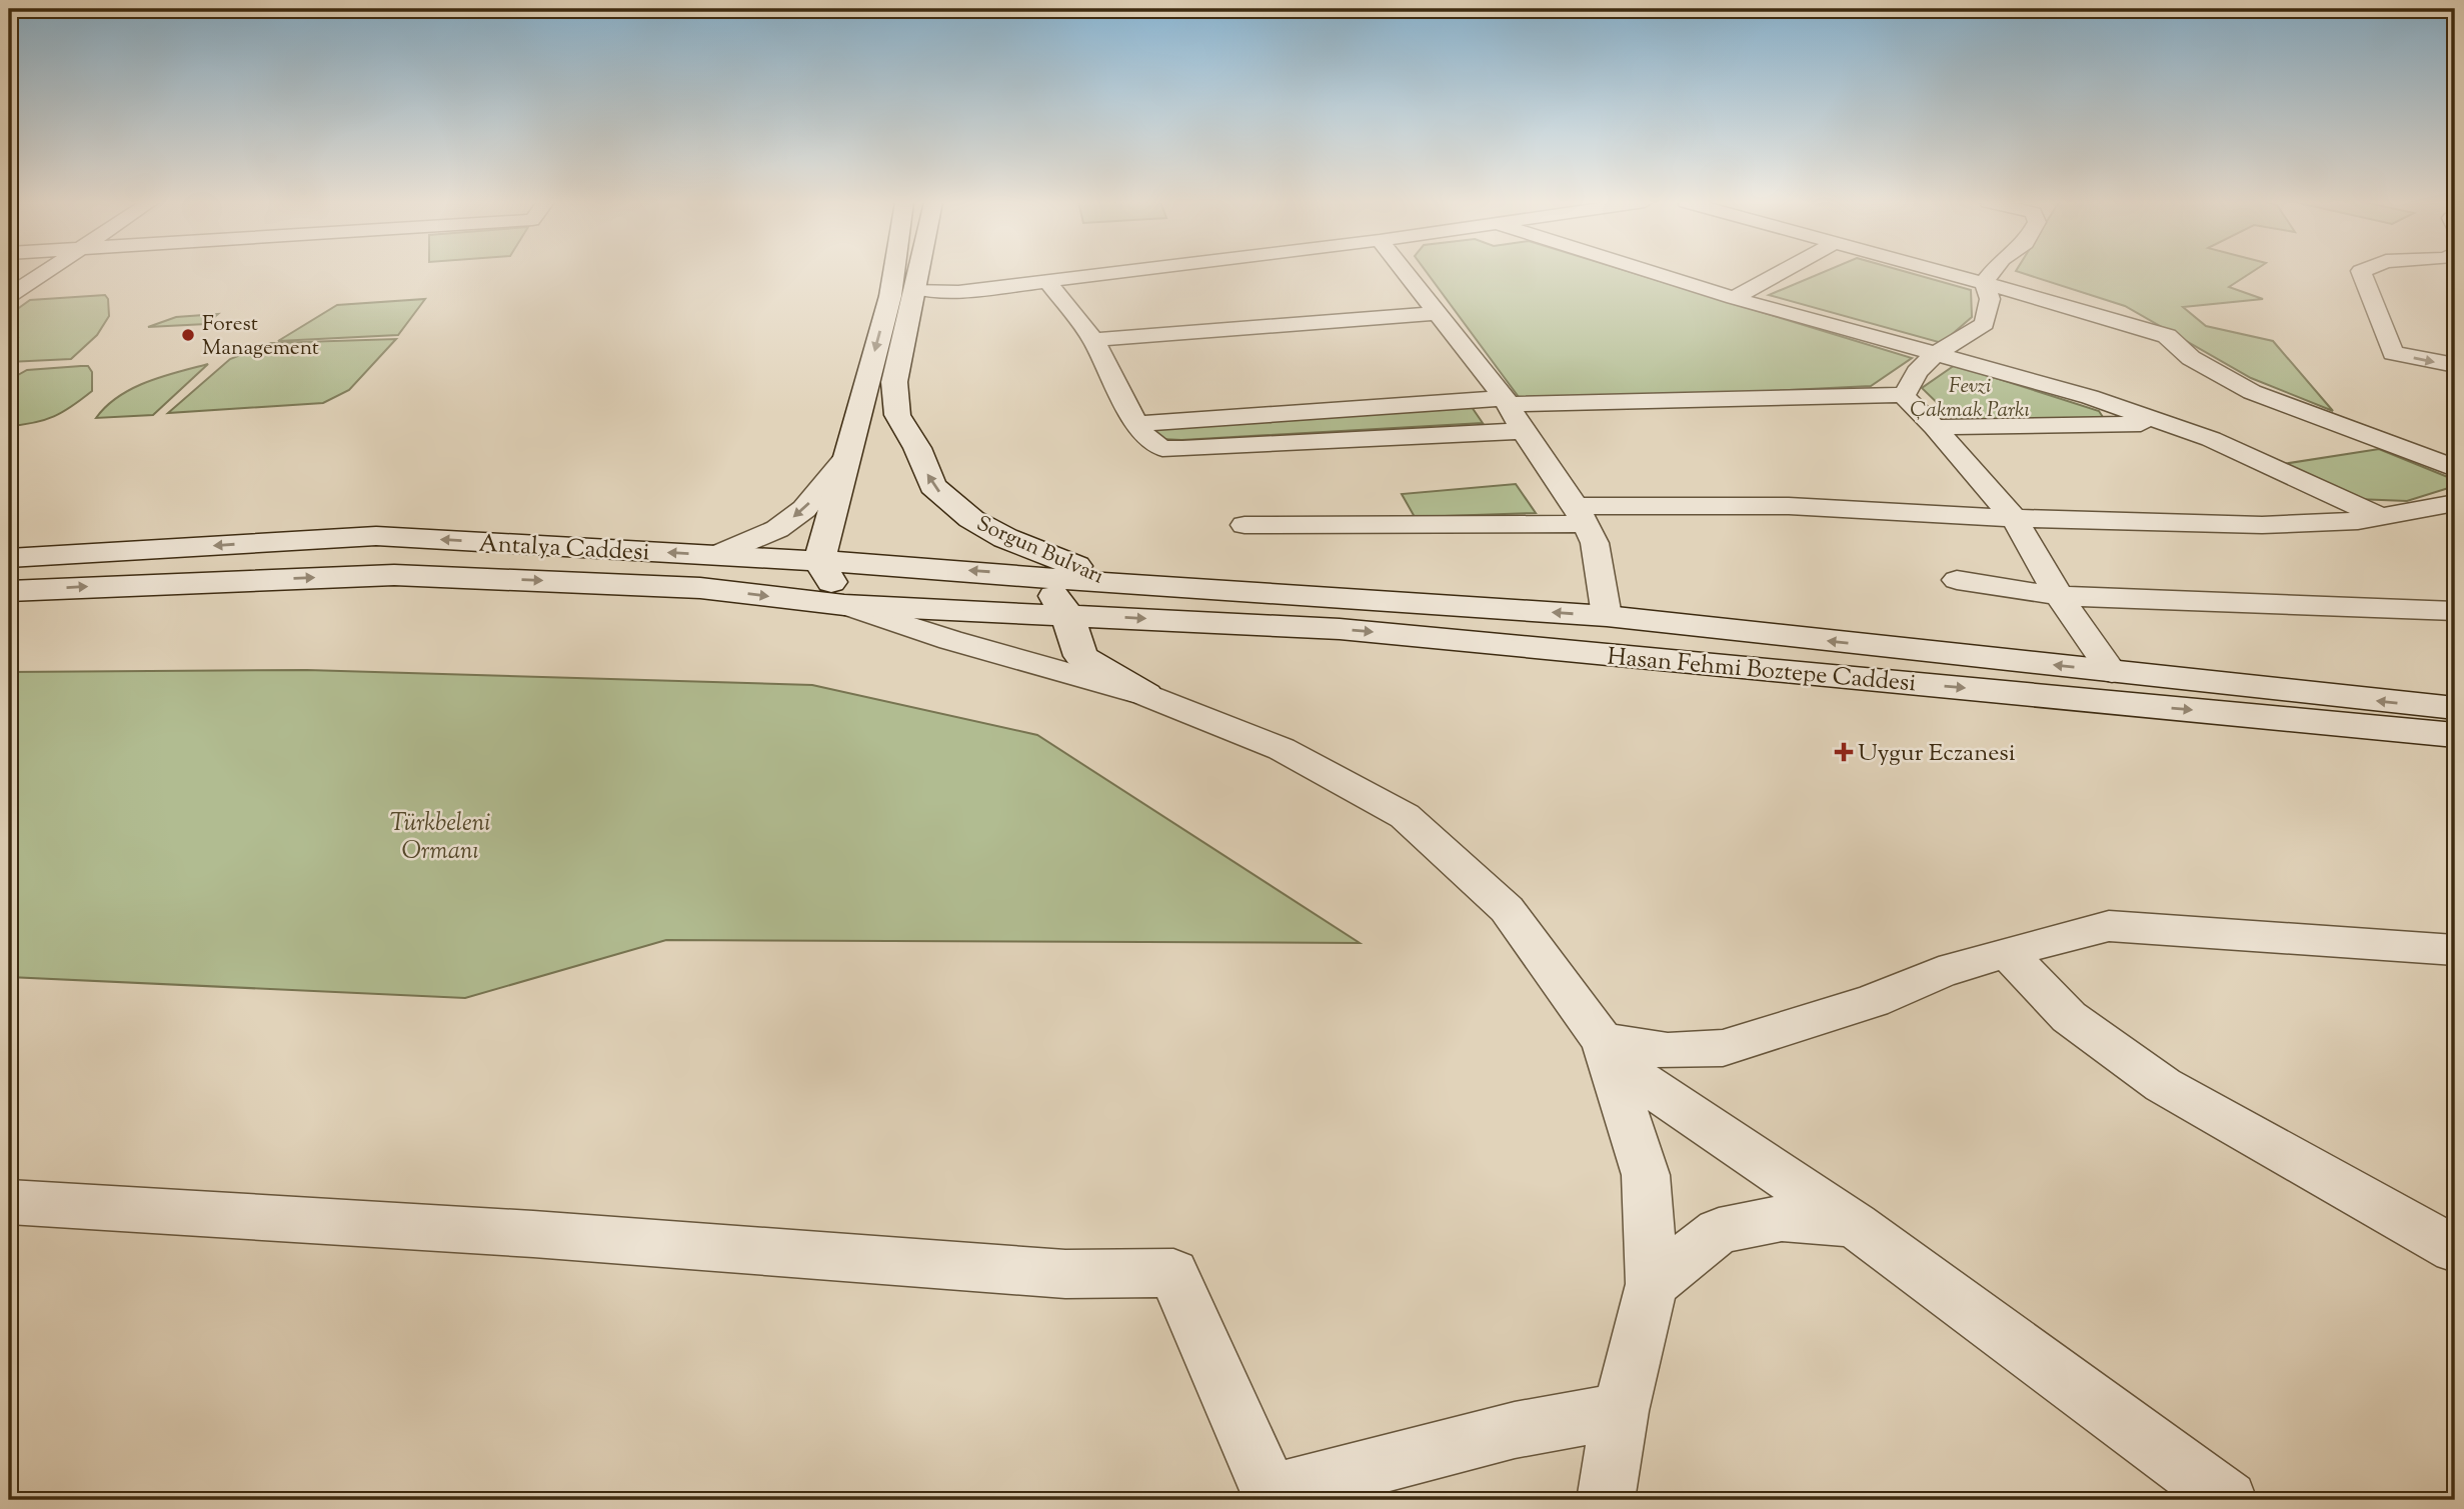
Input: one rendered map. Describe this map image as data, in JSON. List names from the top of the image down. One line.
{"streets":{"main road":["Antalya Caddesi","Sorgun Bulvarı","Hasan Fehmi Boztepe Caddesi"]},"crossings":[["Antalya Caddesi","Sorgun Bulvarı"],["Antalya Caddesi","Hasan Fehmi Boztepe Caddesi"],["Sorgun Bulvarı","Hasan Fehmi Boztepe Caddesi"]],"one_way":["Sorgun Bulvarı"],"parks":["Fevzi Çakmak Parkı","Türkbeleni Ormanı"],"places":{"other":["Forest Management"],"health":["Uygur Eczanesi"]}}
